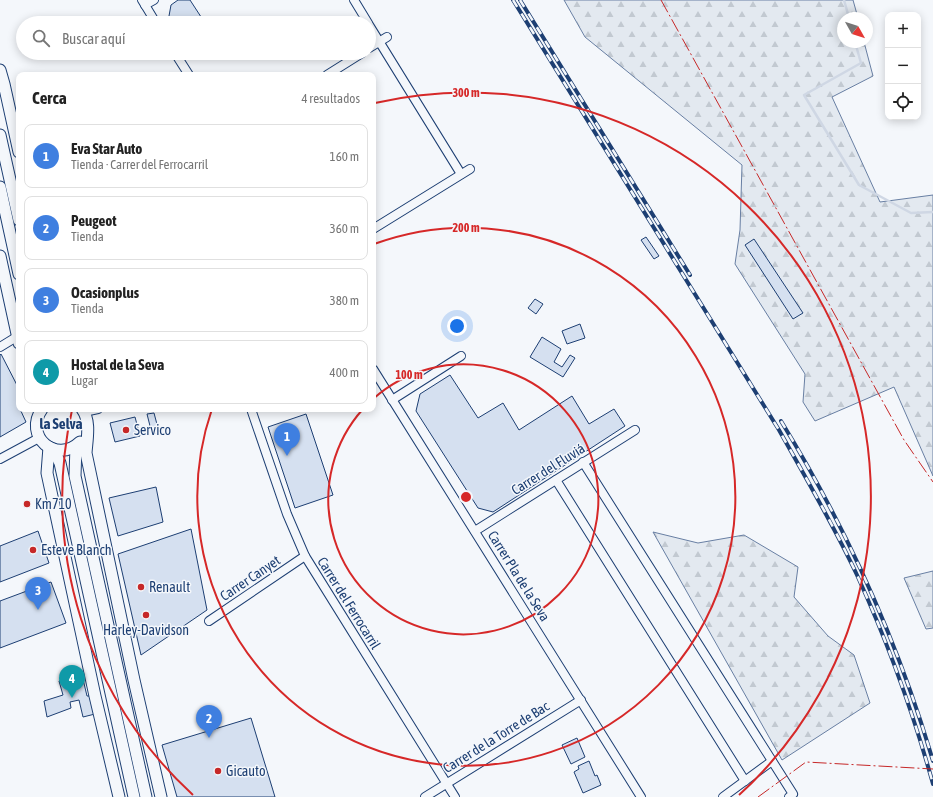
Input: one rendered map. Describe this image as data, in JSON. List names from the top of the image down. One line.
{"streets":{"street":["Carrer del Fluviá","Carrer Pla de la Seva","Carrer Canyet","Carrer del Ferrocarril","Carrer de la Torre de Bac"]},"crossings":[["Carrer del Fluviá","Carrer Pla de la Seva"],["Carrer Pla de la Seva","Carrer de la Torre de Bac"],["Carrer Canyet","Carrer del Ferrocarril"],["Carrer del Ferrocarril","Carrer de la Torre de Bac"]],"districts":["la Selva"],"places":["Servico","Km710","Esteve Blanch","Renault","Harley-Davidson","Gicauto"],"north":"bottom right","page":{"map_buttons":["+","−"],"search":"Buscar aquí","heading":["Cerca","4 resultados"],"list":[{"mark":"1","name":"Eva Star Auto","note":"Tienda · Carrer del Ferrocarril","value":"160 m"},{"mark":"2","name":"Peugeot","note":"Tienda","value":"360 m"},{"mark":"3","name":"Ocasionplus","note":"Tienda","value":"380 m"},{"mark":"4","name":"Hostal de la Seva","note":"Lugar","value":"400 m"}],"pins":["1","3","4","2"]},"rings":["300 m","200 m","100 m"]}
